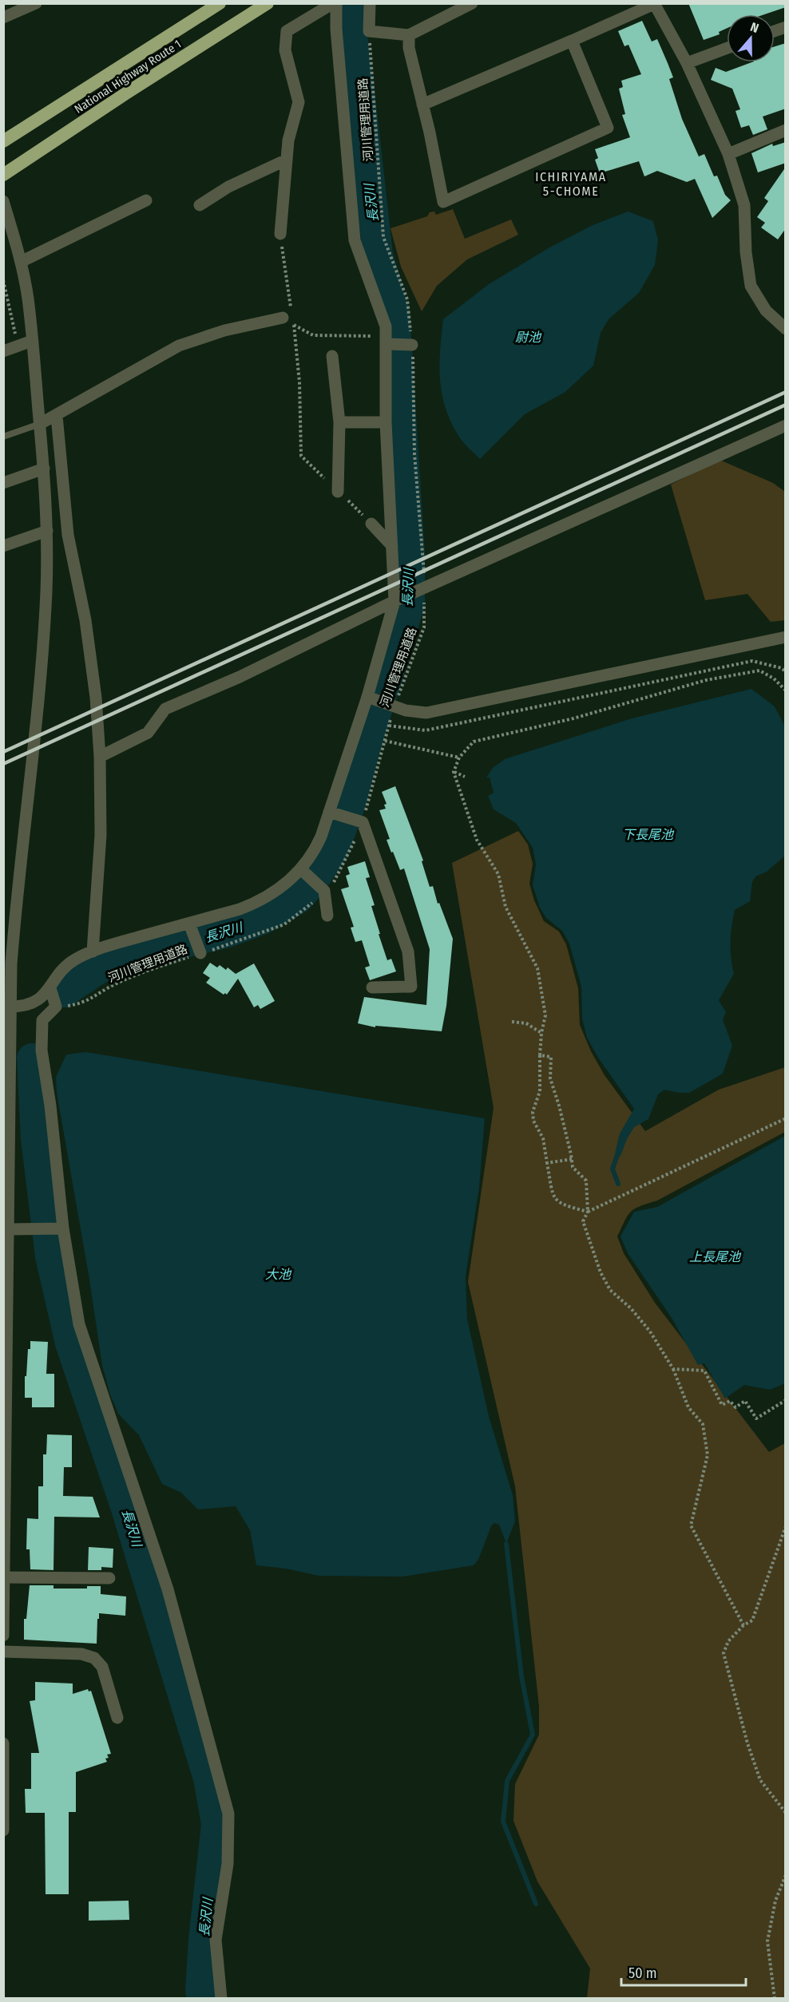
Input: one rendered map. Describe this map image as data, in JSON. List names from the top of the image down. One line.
{"streets":{"highway":["National Highway Route 1"],"path":["河川管理用道路"]},"districts":["ICHIRIYAMA 5-CHOME"],"water":["長沢川","尉池","下長尾池","上長尾池","大池"],"scale_bar":"50 m","north":"top"}
